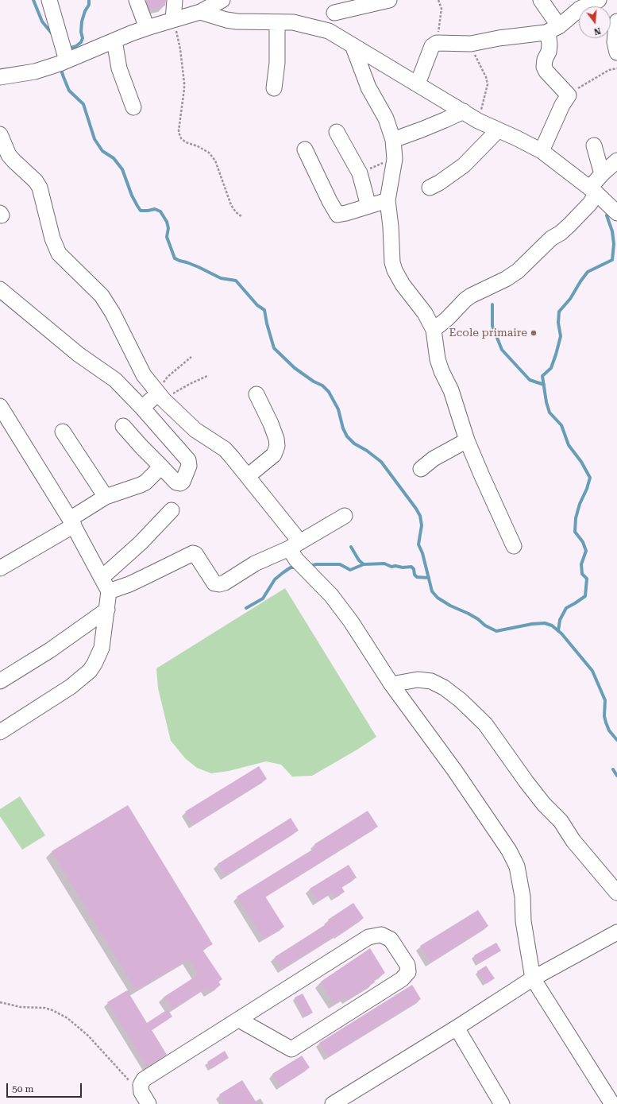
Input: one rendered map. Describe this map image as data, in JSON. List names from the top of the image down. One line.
{"places":["Ecole primaire"],"scale_bar":"50 m","north":"bottom"}
